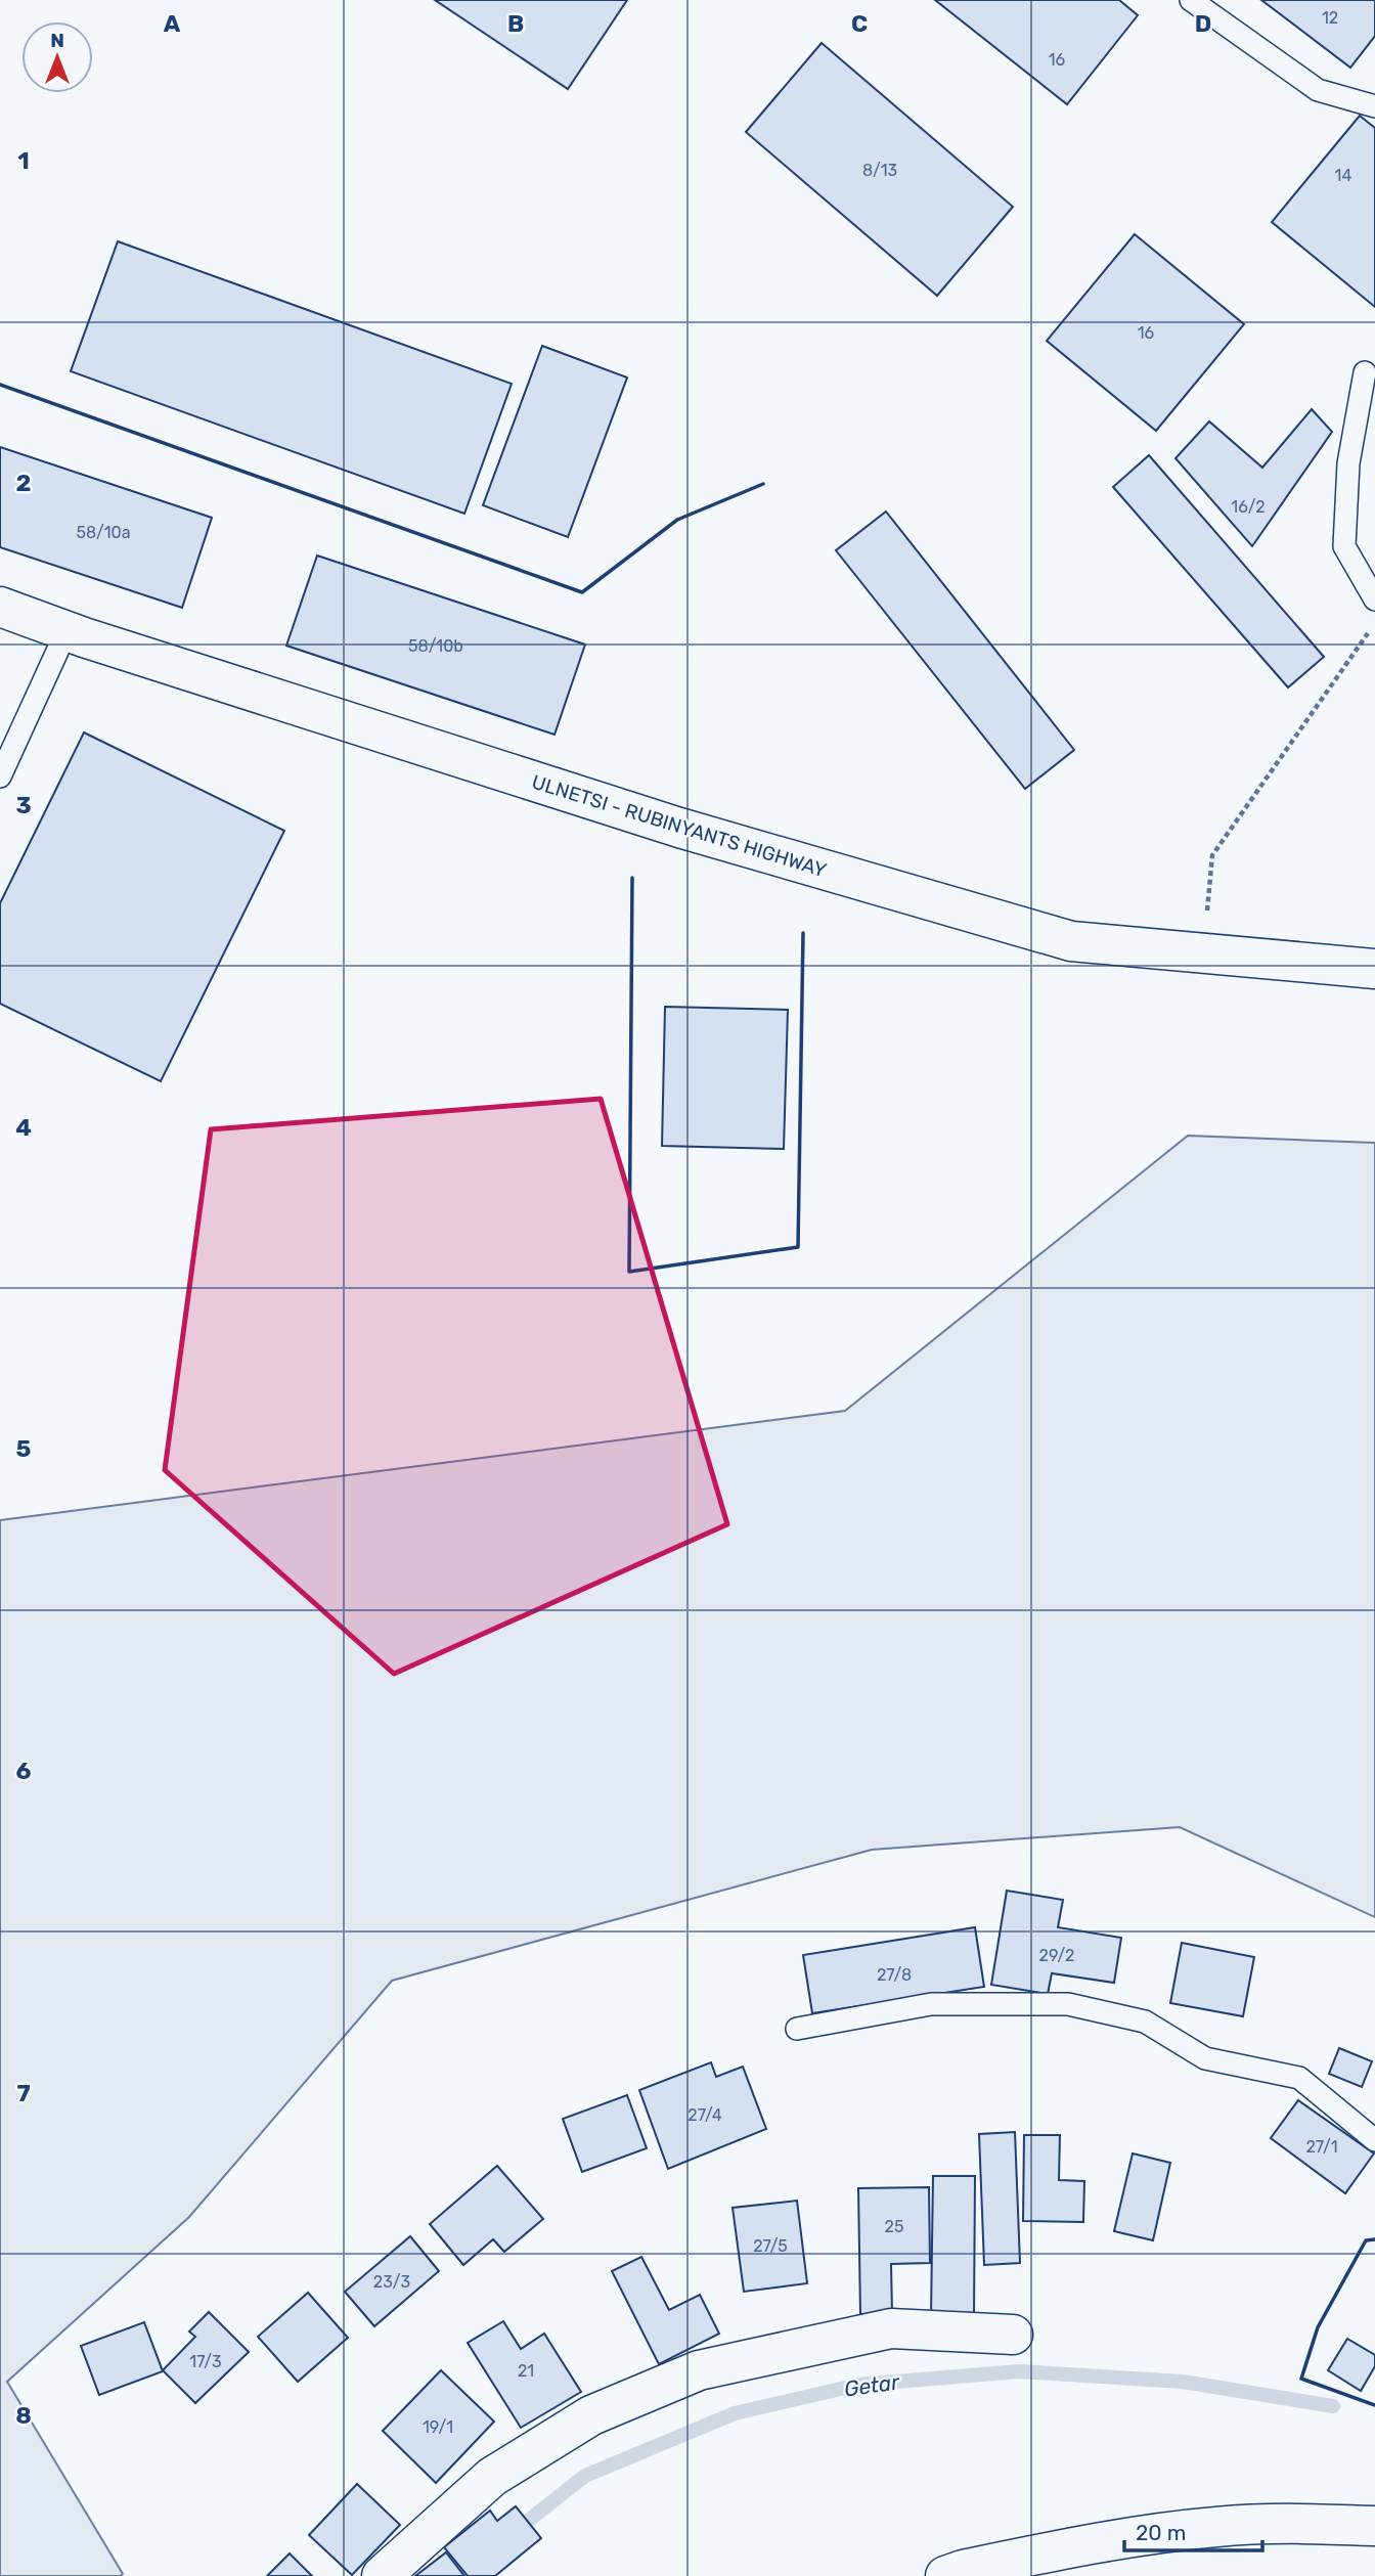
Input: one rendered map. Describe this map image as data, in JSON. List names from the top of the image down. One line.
{"streets":{"main road":["ULNETSI - RUBINYANTS HIGHWAY"]},"water":["Getar"],"house_numbers":["12","16","8/13","14","16","16/2","58/10a","58/10b","29/2","27/8","27/4","27/1","25","27/5","23/3","17/3","21","19/1"],"scale_bar":"20 m","north":"top","grid":{"columns":["A","B","C","D"],"rows":["1","2","3","4","5","6","7","8"]}}
